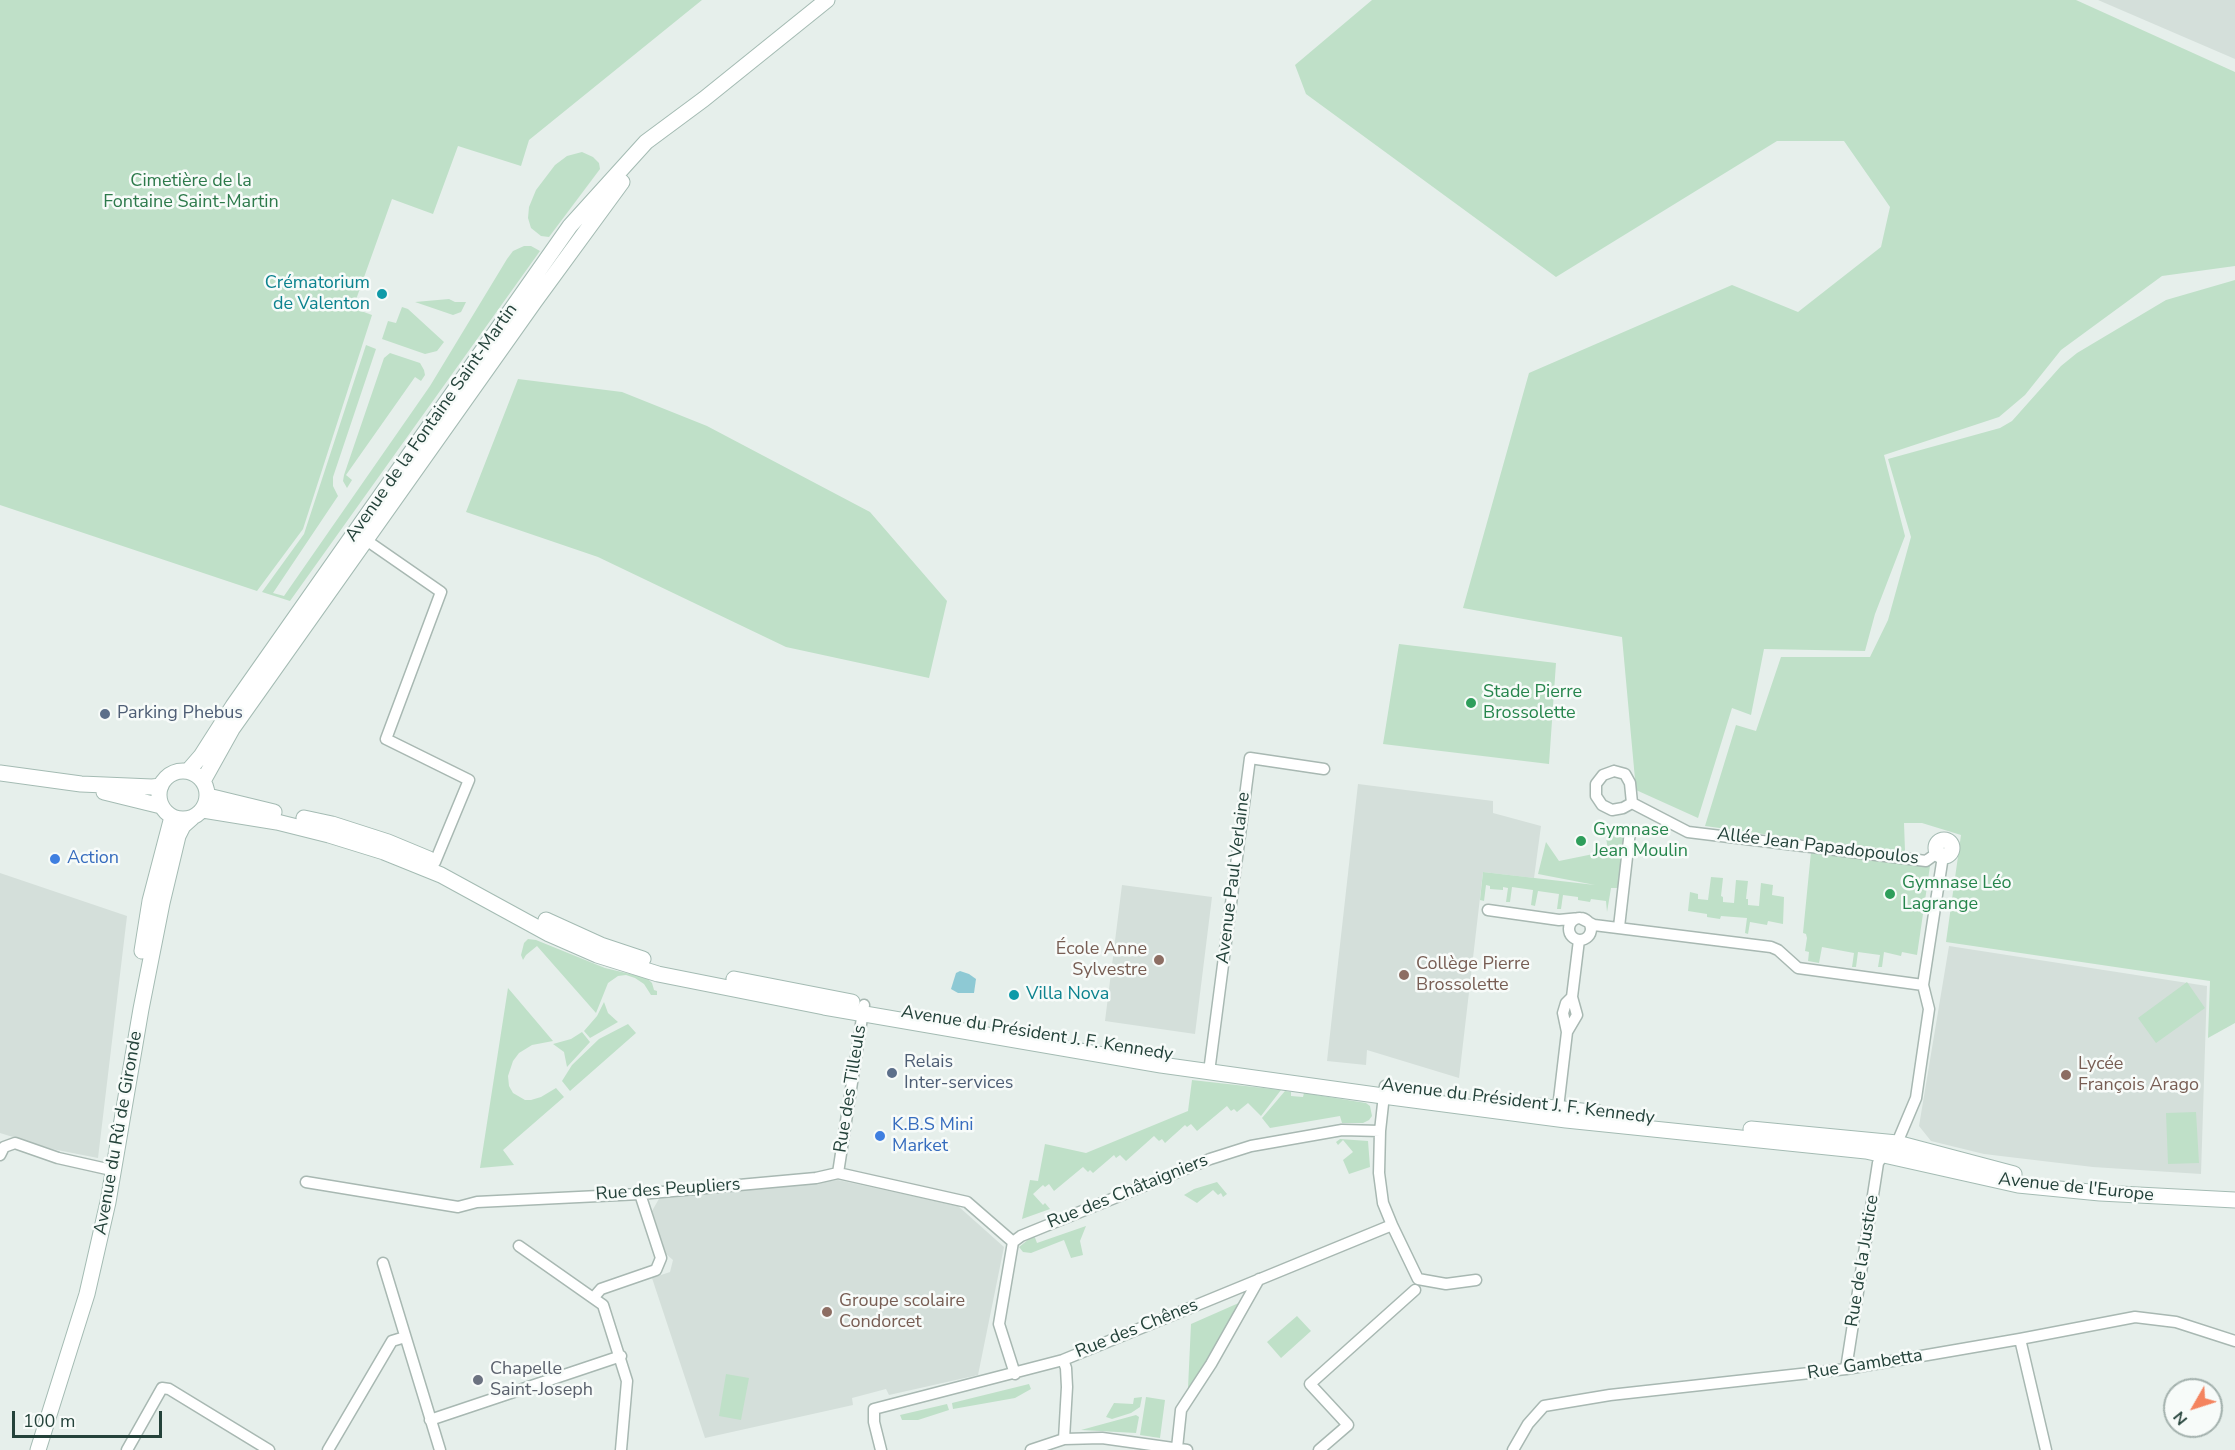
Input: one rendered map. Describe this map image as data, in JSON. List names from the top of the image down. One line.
{"streets":{"main road":["Avenue de la Fontaine Saint-Martin","Avenue du Président J. F. Kennedy","Avenue du Rû de Gironde","Avenue de l'Europe"],"street":["Allée Jean Papadopoulos","Avenue Paul Verlaine","Rue des Tilleuls","Rue des Peupliers","Rue des Châtaigniers","Rue de la Justice","Rue des Chênes","Rue Gambetta"]},"crossings":[["Avenue de la Fontaine Saint-Martin","Avenue du Président J. F. Kennedy"],["Avenue de la Fontaine Saint-Martin","Avenue du Rû de Gironde"],["Avenue Paul Verlaine","Avenue du Président J. F. Kennedy"],["Avenue du Président J. F. Kennedy","Rue des Tilleuls"],["Avenue du Président J. F. Kennedy","Avenue du Rû de Gironde"],["Avenue du Président J. F. Kennedy","Avenue de l'Europe"],["Avenue du Président J. F. Kennedy","Rue de la Justice"],["Rue des Tilleuls","Rue des Peupliers"],["Avenue de l'Europe","Rue de la Justice"],["Rue des Peupliers","Rue des Châtaigniers"],["Rue de la Justice","Rue Gambetta"]],"parks":["Cimetière de la Fontaine Saint-Martin"],"places":["Crématorium de Valenton","Stade Pierre Brossolette","Parking Phebus","Gymnase Jean Moulin","Action","Gymnase Léo Lagrange","École Anne Sylvestre","Collège Pierre Brossolette","Villa Nova","Relais Inter-services","Lycée François Arago","K.B.S Mini Market","Groupe scolaire Condorcet","Chapelle Saint-Joseph"],"scale_bar":"100 m","north":"bottom left"}
